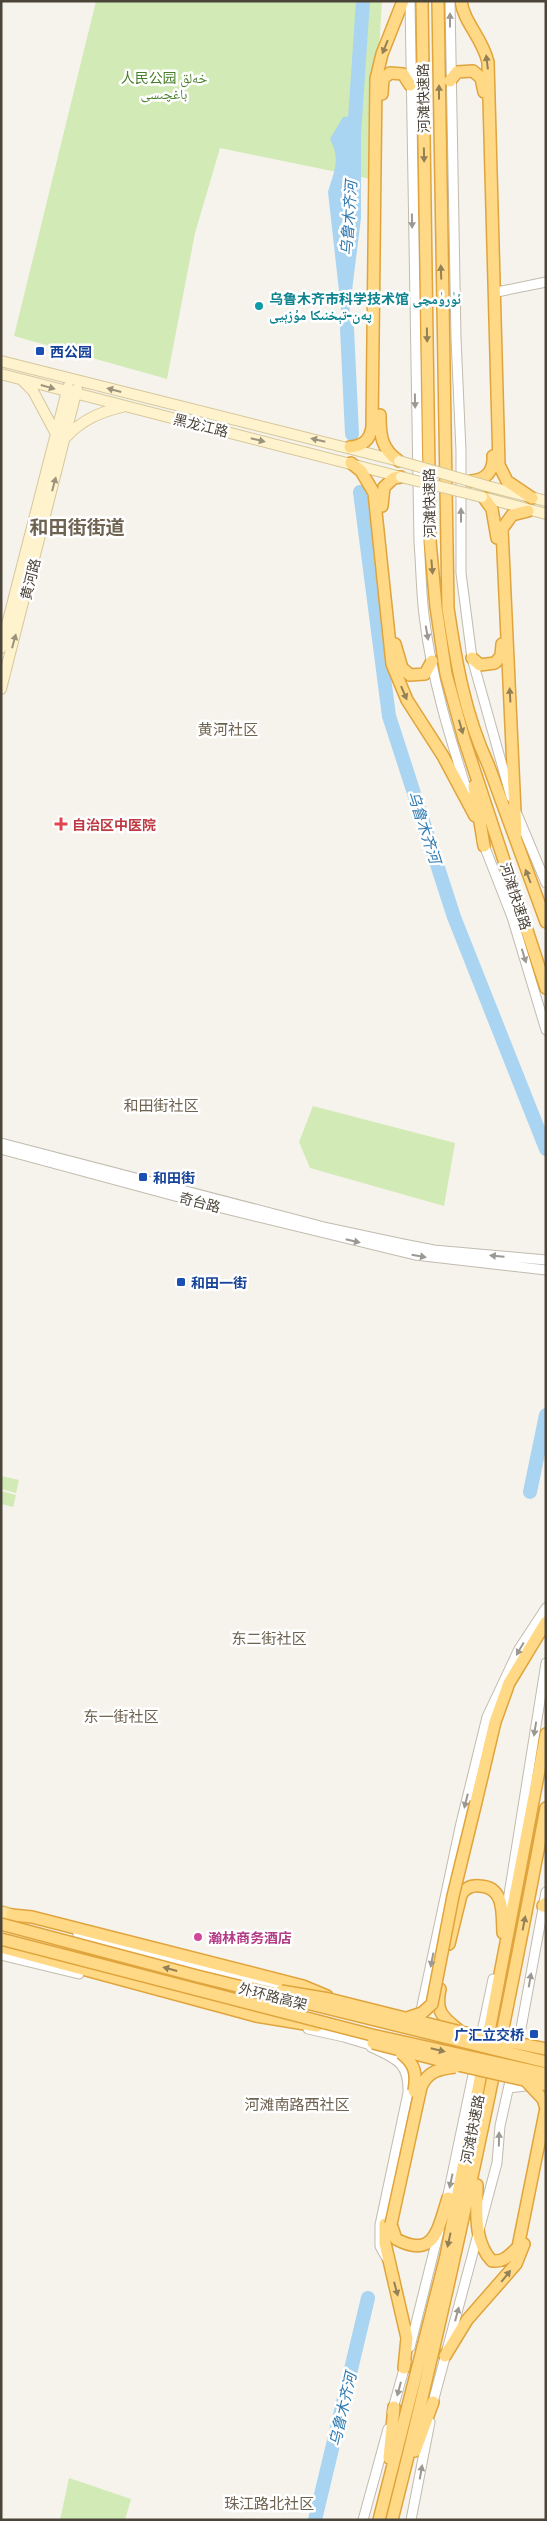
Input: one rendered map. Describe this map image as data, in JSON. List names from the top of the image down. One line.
{"streets":{"highway":["河滩快速路","外环路高架"],"main road":["黑龙江路","黄河路"],"street":["奇台路"]},"crossings":[["黑龙江路","黄河路"]],"districts":["和田街街道","黄河社区","和田街社区","东二街社区","东一街社区","河滩南路西社区","珠江路北社区"],"water":["乌鲁木齐河"],"parks":["人民公园 خەلق باغچىسى"],"places":{"other":["乌鲁木齐市科学技术馆 ئۈرۈمچى پەن-تېخنىكا مۇزېيى","瀚林商务酒店"],"transit":["西公园","和田街","和田一街","广汇立交桥"],"health":["自治区中医院"]}}
